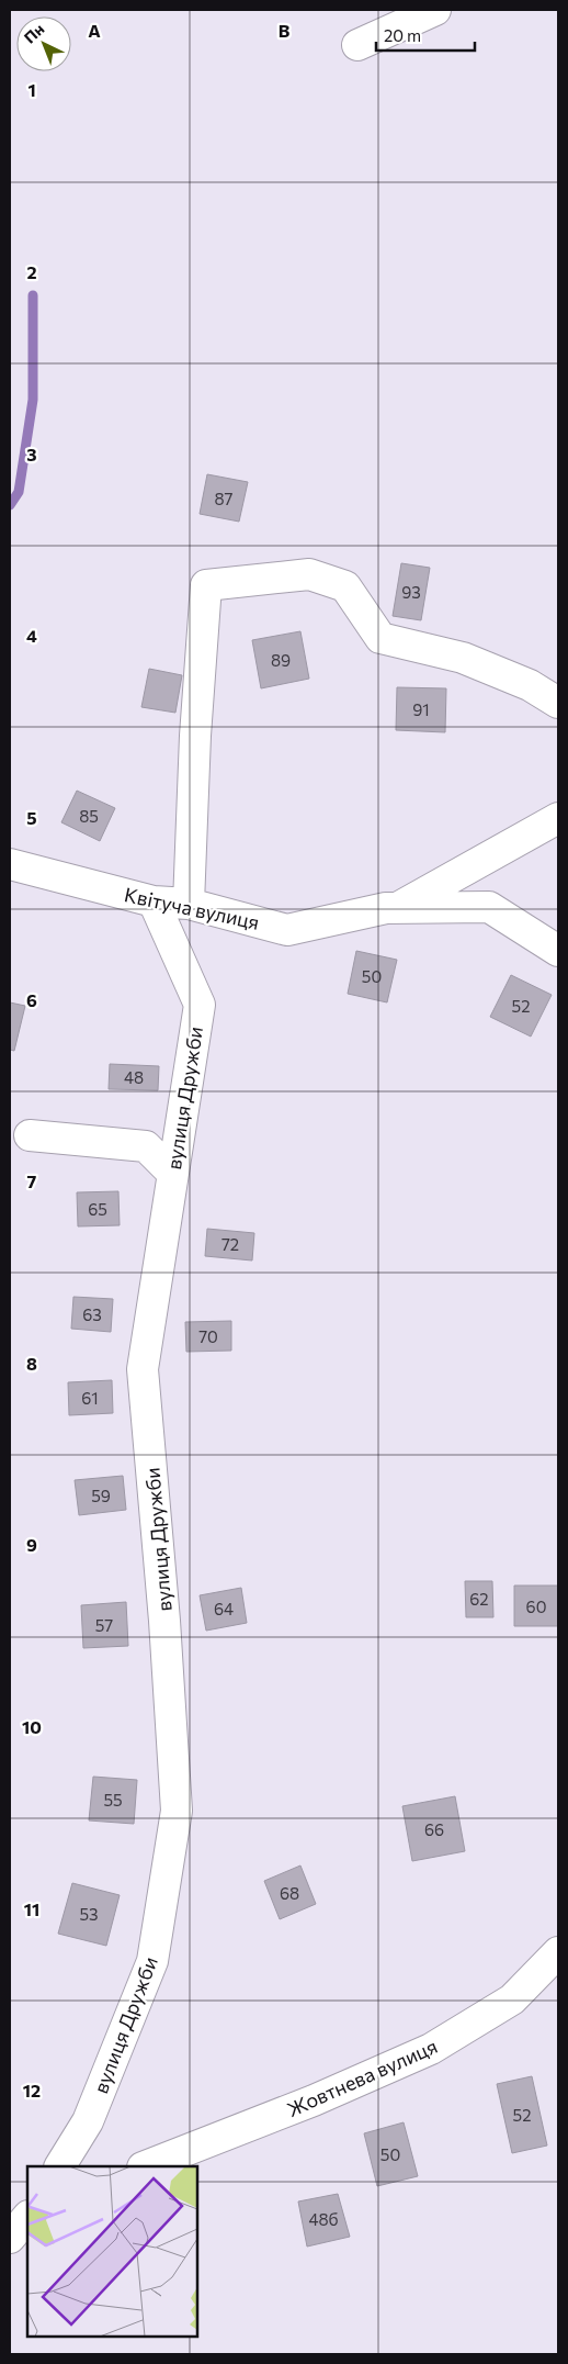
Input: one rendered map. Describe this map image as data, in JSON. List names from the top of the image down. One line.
{"streets":{"street":["Квітуча вулиця","вулиця Дружби","Жовтнева вулиця"]},"crossings":[["Квітуча вулиця","вулиця Дружби"]],"house_numbers":["87","93","89","91","85","50","52","48","65","72","63","70","61","59","62","60","64","57","55","66","68","53","52","50","48б"],"scale_bar":"20 m","north":"top left","grid":{"columns":["A","B"],"rows":["1","2","3","4","5","6","7","8","9","10","11","12"]}}
